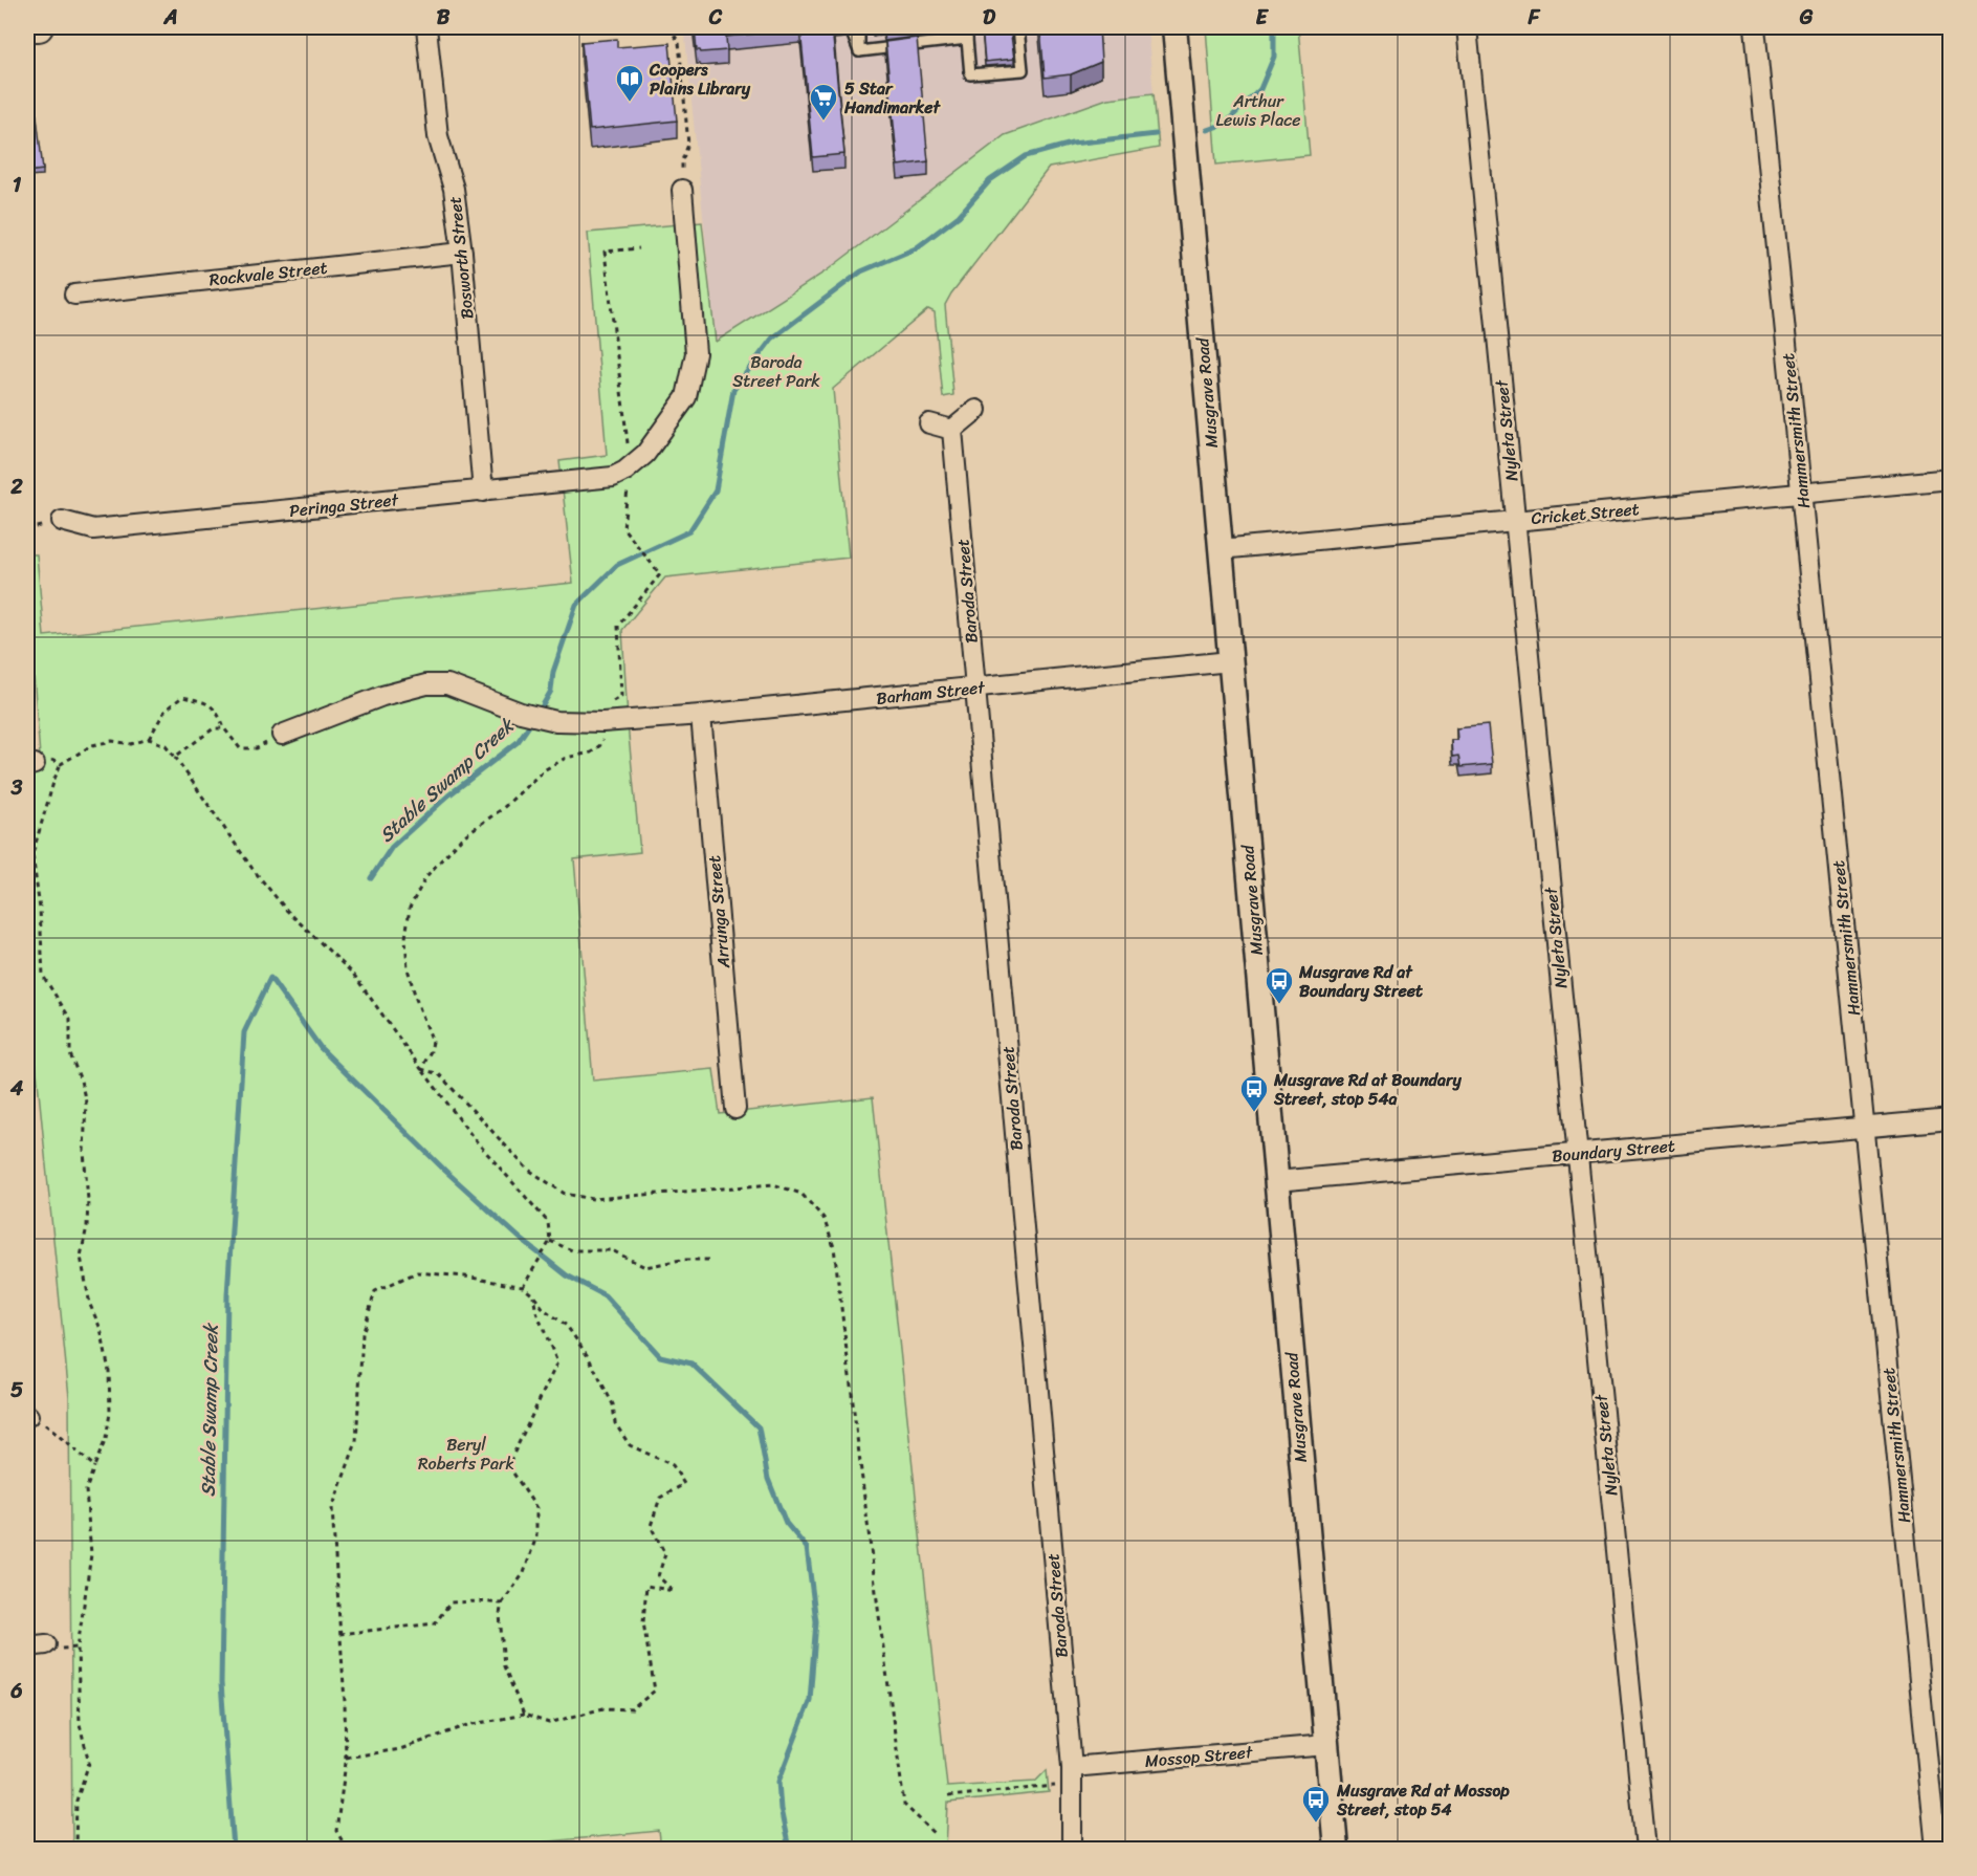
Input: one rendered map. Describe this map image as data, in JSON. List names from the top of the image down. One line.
{"streets":{"street":["Bosworth Street","Rockvale Street","Musgrave Road","Nyleta Street","Hammersmith Street","Peringa Street","Cricket Street","Baroda Street","Barham Street","Arrunga Street","Boundary Street","Mossop Street"]},"crossings":[["Bosworth Street","Rockvale Street"],["Bosworth Street","Peringa Street"],["Musgrave Road","Cricket Street"],["Musgrave Road","Barham Street"],["Musgrave Road","Boundary Street"],["Musgrave Road","Mossop Street"],["Nyleta Street","Cricket Street"],["Nyleta Street","Boundary Street"],["Hammersmith Street","Cricket Street"],["Hammersmith Street","Boundary Street"],["Baroda Street","Barham Street"],["Baroda Street","Mossop Street"],["Barham Street","Arrunga Street"]],"water":["Stable Swamp Creek"],"parks":["Arthur Lewis Place","Baroda Street Park","Beryl Roberts Park"],"places":{"library":["Coopers Plains Library"],"supermarket":["5 Star Handimarket"],"bus stop":["Musgrave Rd at Boundary Street","Musgrave Rd at Boundary Street, stop 54a","Musgrave Rd at Mossop Street, stop 54"]},"grid":{"columns":["A","B","C","D","E","F","G"],"rows":["1","2","3","4","5","6"]}}
